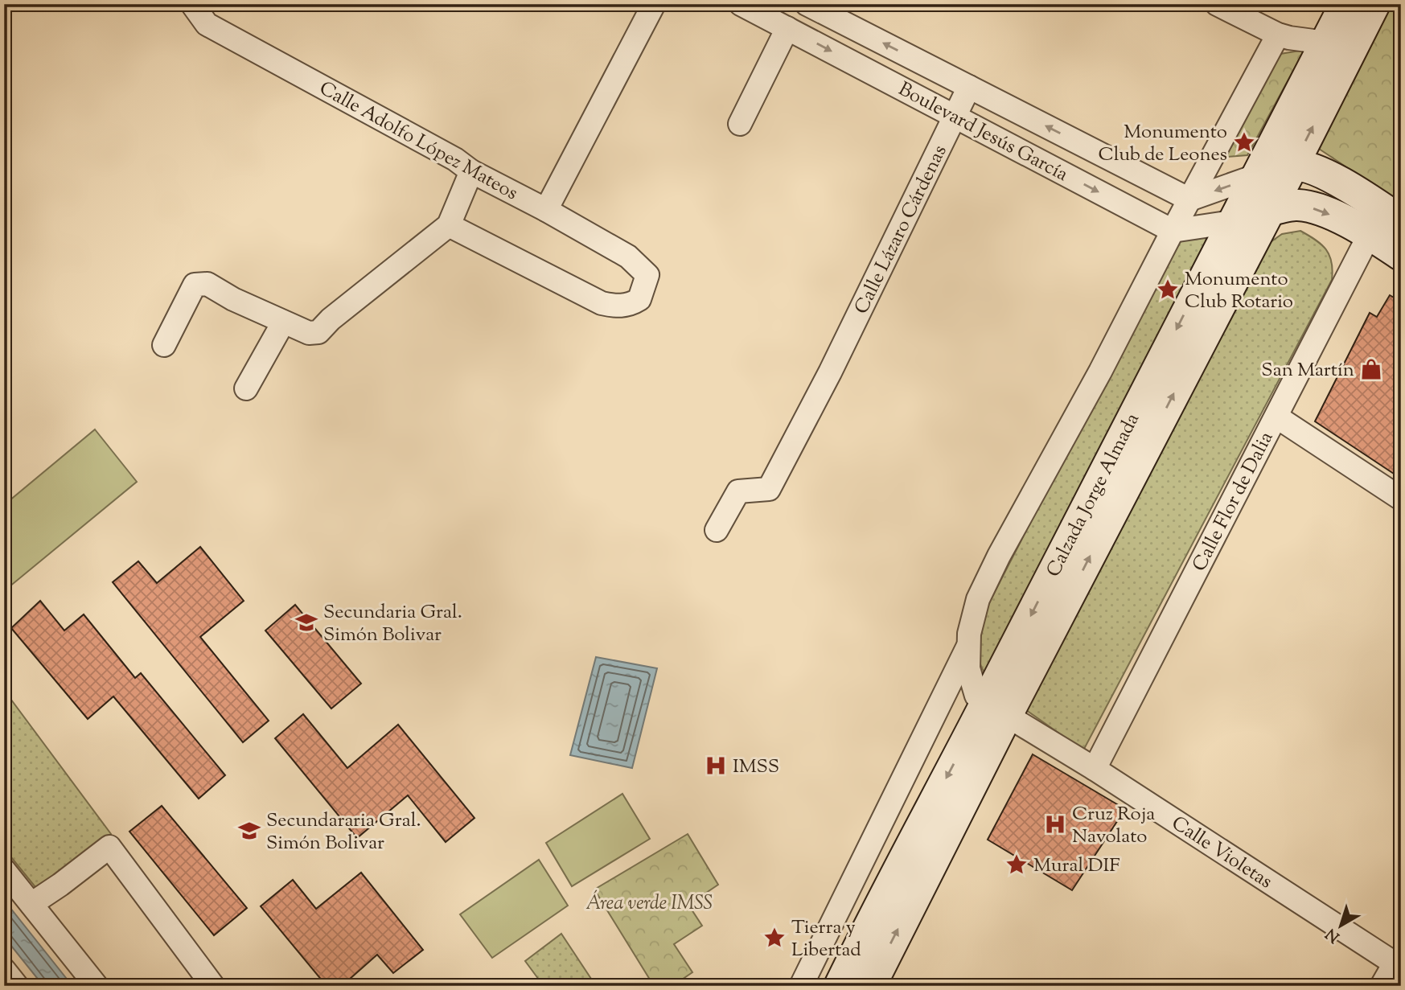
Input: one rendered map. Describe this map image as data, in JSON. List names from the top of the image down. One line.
{"streets":{"street":["Boulevard Jesús García","Calle Adolfo López Mateos","Calle Lázaro Cárdenas","Calzada Jorge Almada","Calle Flor de Dalia","Calle Violetas"]},"crossings":[["Boulevard Jesús García","Calle Lázaro Cárdenas"],["Calzada Jorge Almada","Calle Violetas"],["Calle Flor de Dalia","Calle Violetas"]],"parks":["Área verde IMSS"],"places":{"place":["Monumento Club de Leones","Monumento Club Rotario","Mural DIF","Tierra y Libertad"],"shop":["San Martín"],"school or university":["Secundaria Gral. Simón Bolivar","Secundararia Gral. Simón Bolivar"],"hospital":["IMSS","Cruz Roja Navolato"]},"north":"bottom left"}
